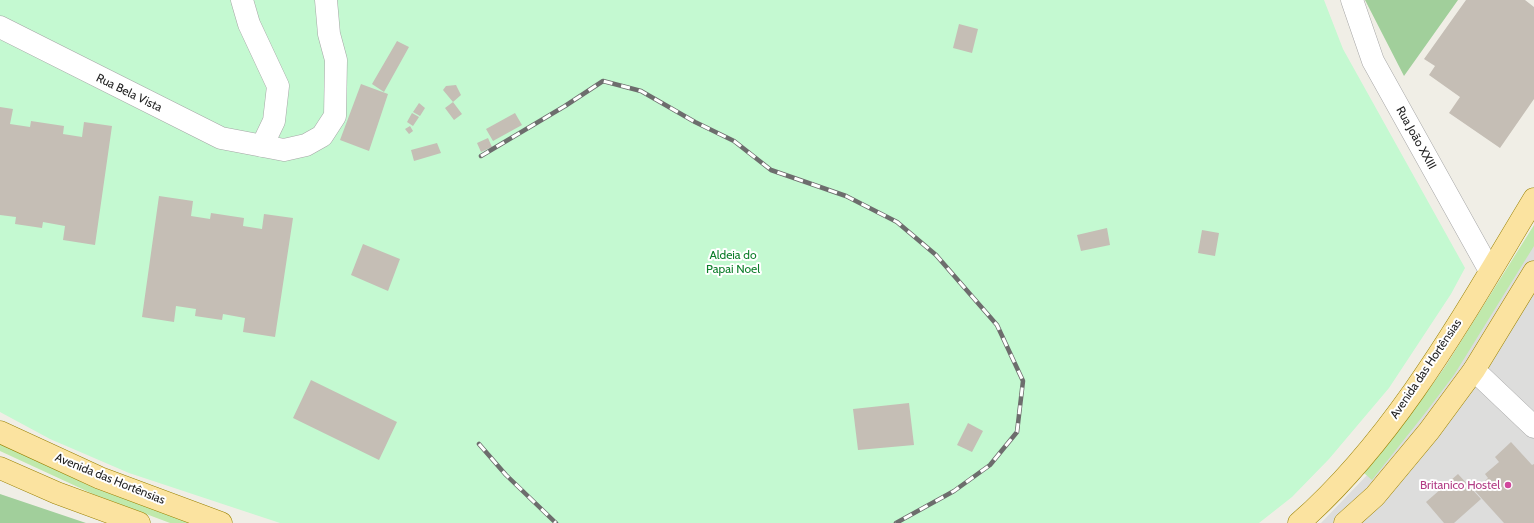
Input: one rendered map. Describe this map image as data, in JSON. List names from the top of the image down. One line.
{"streets":{"main road":["Avenida das Hortênsias"],"street":["Rua Bela Vista","Rua João XXIII"]},"crossings":[["Rua João XXIII","Avenida das Hortênsias"]],"parks":["Aldeia do Papai Noel"],"places":["Britanico Hostel"]}
